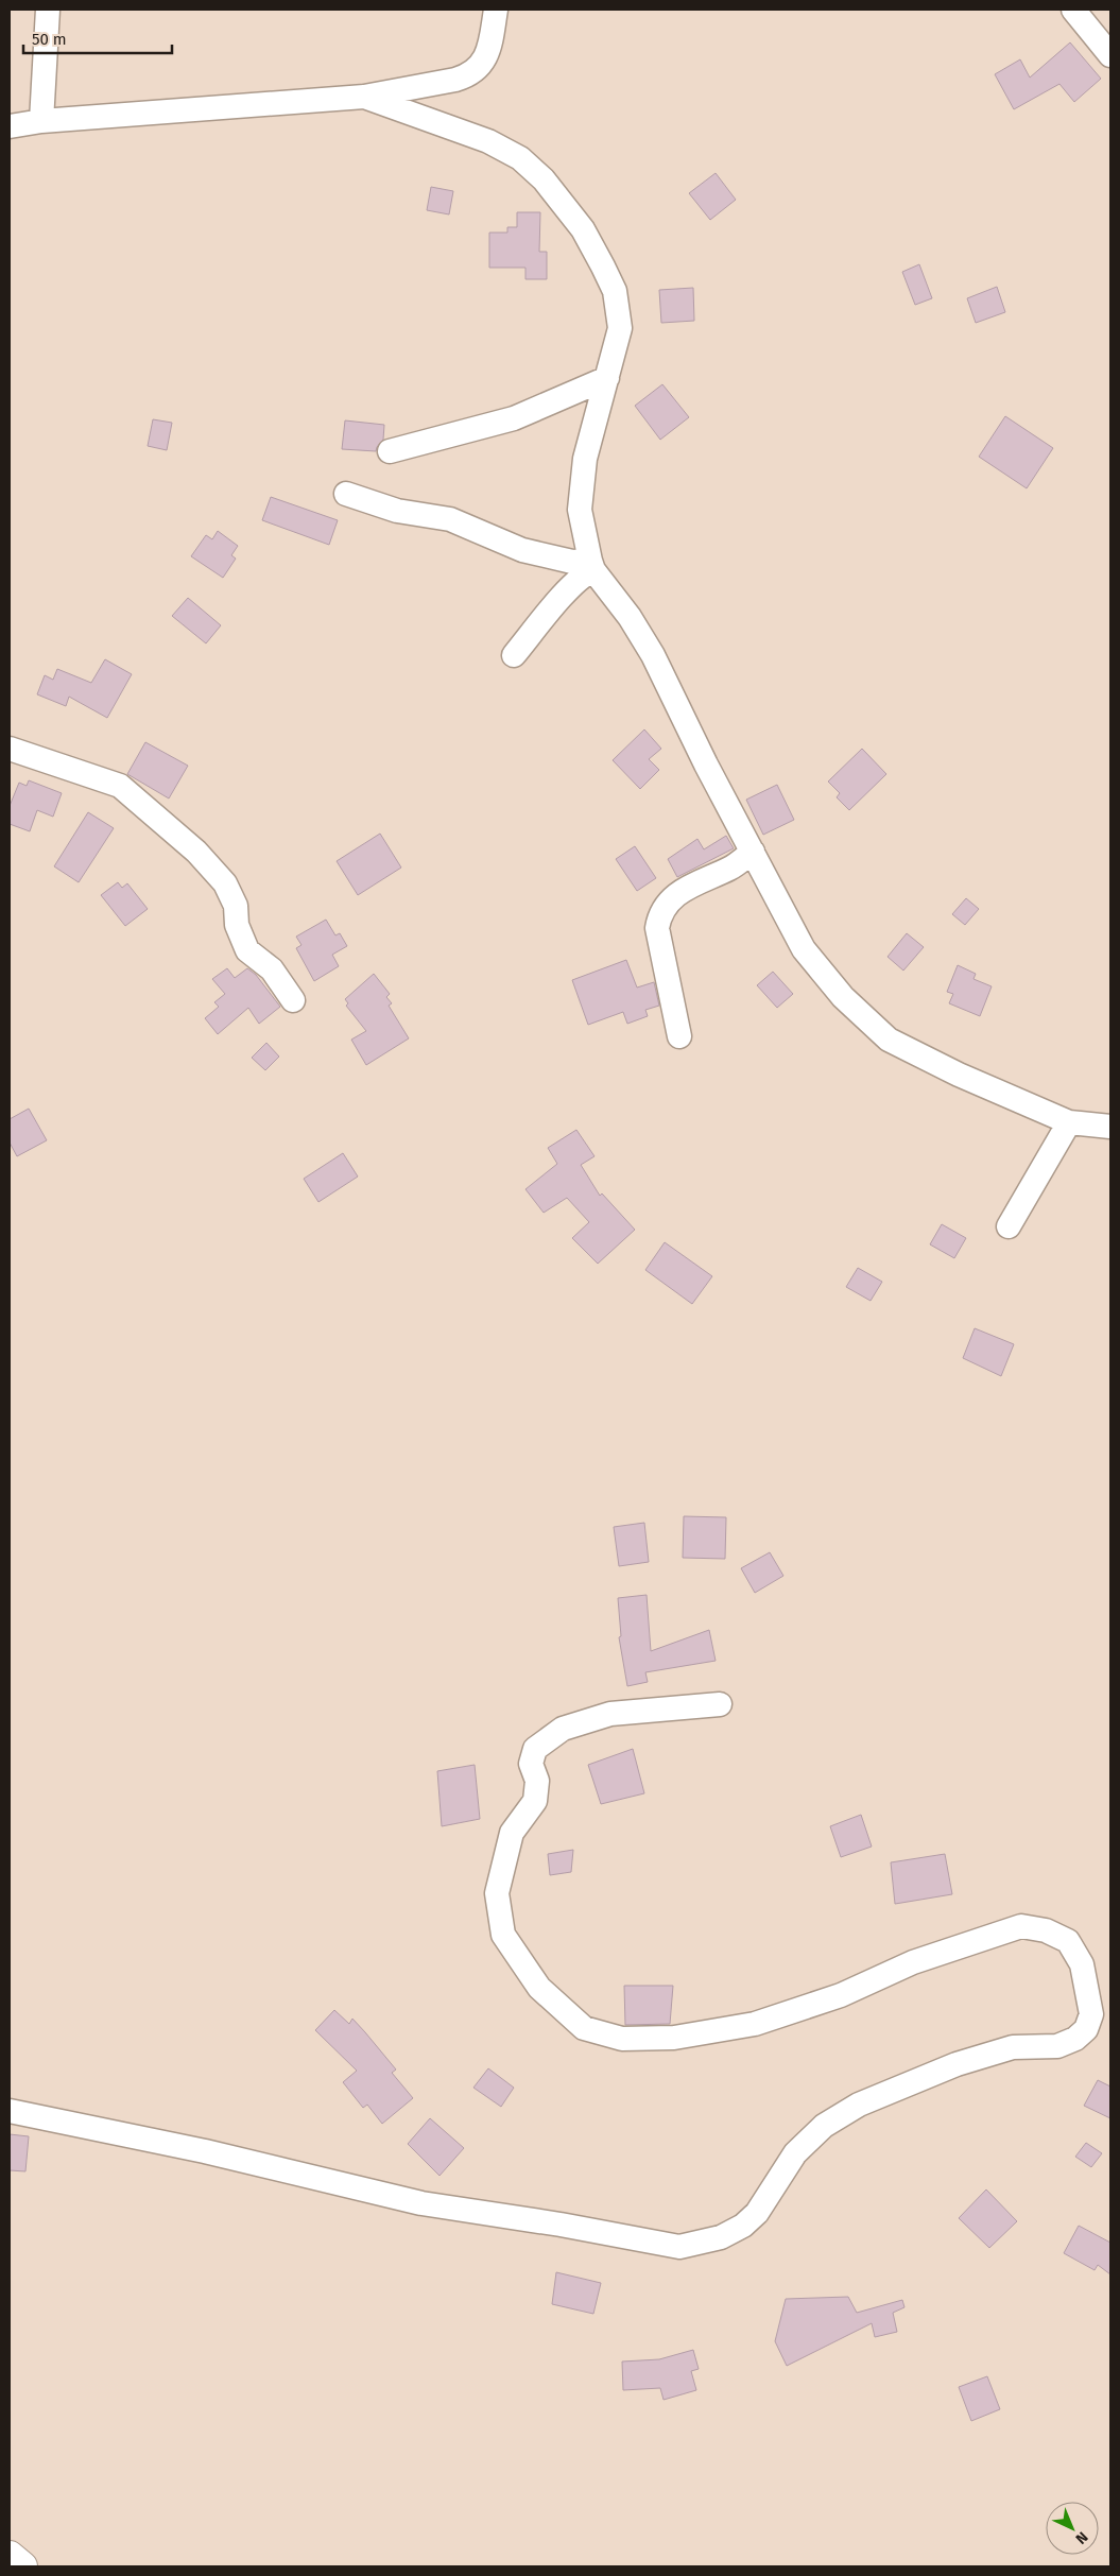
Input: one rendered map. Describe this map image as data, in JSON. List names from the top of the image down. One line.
{"scale_bar":"50 m","north":"bottom right"}
